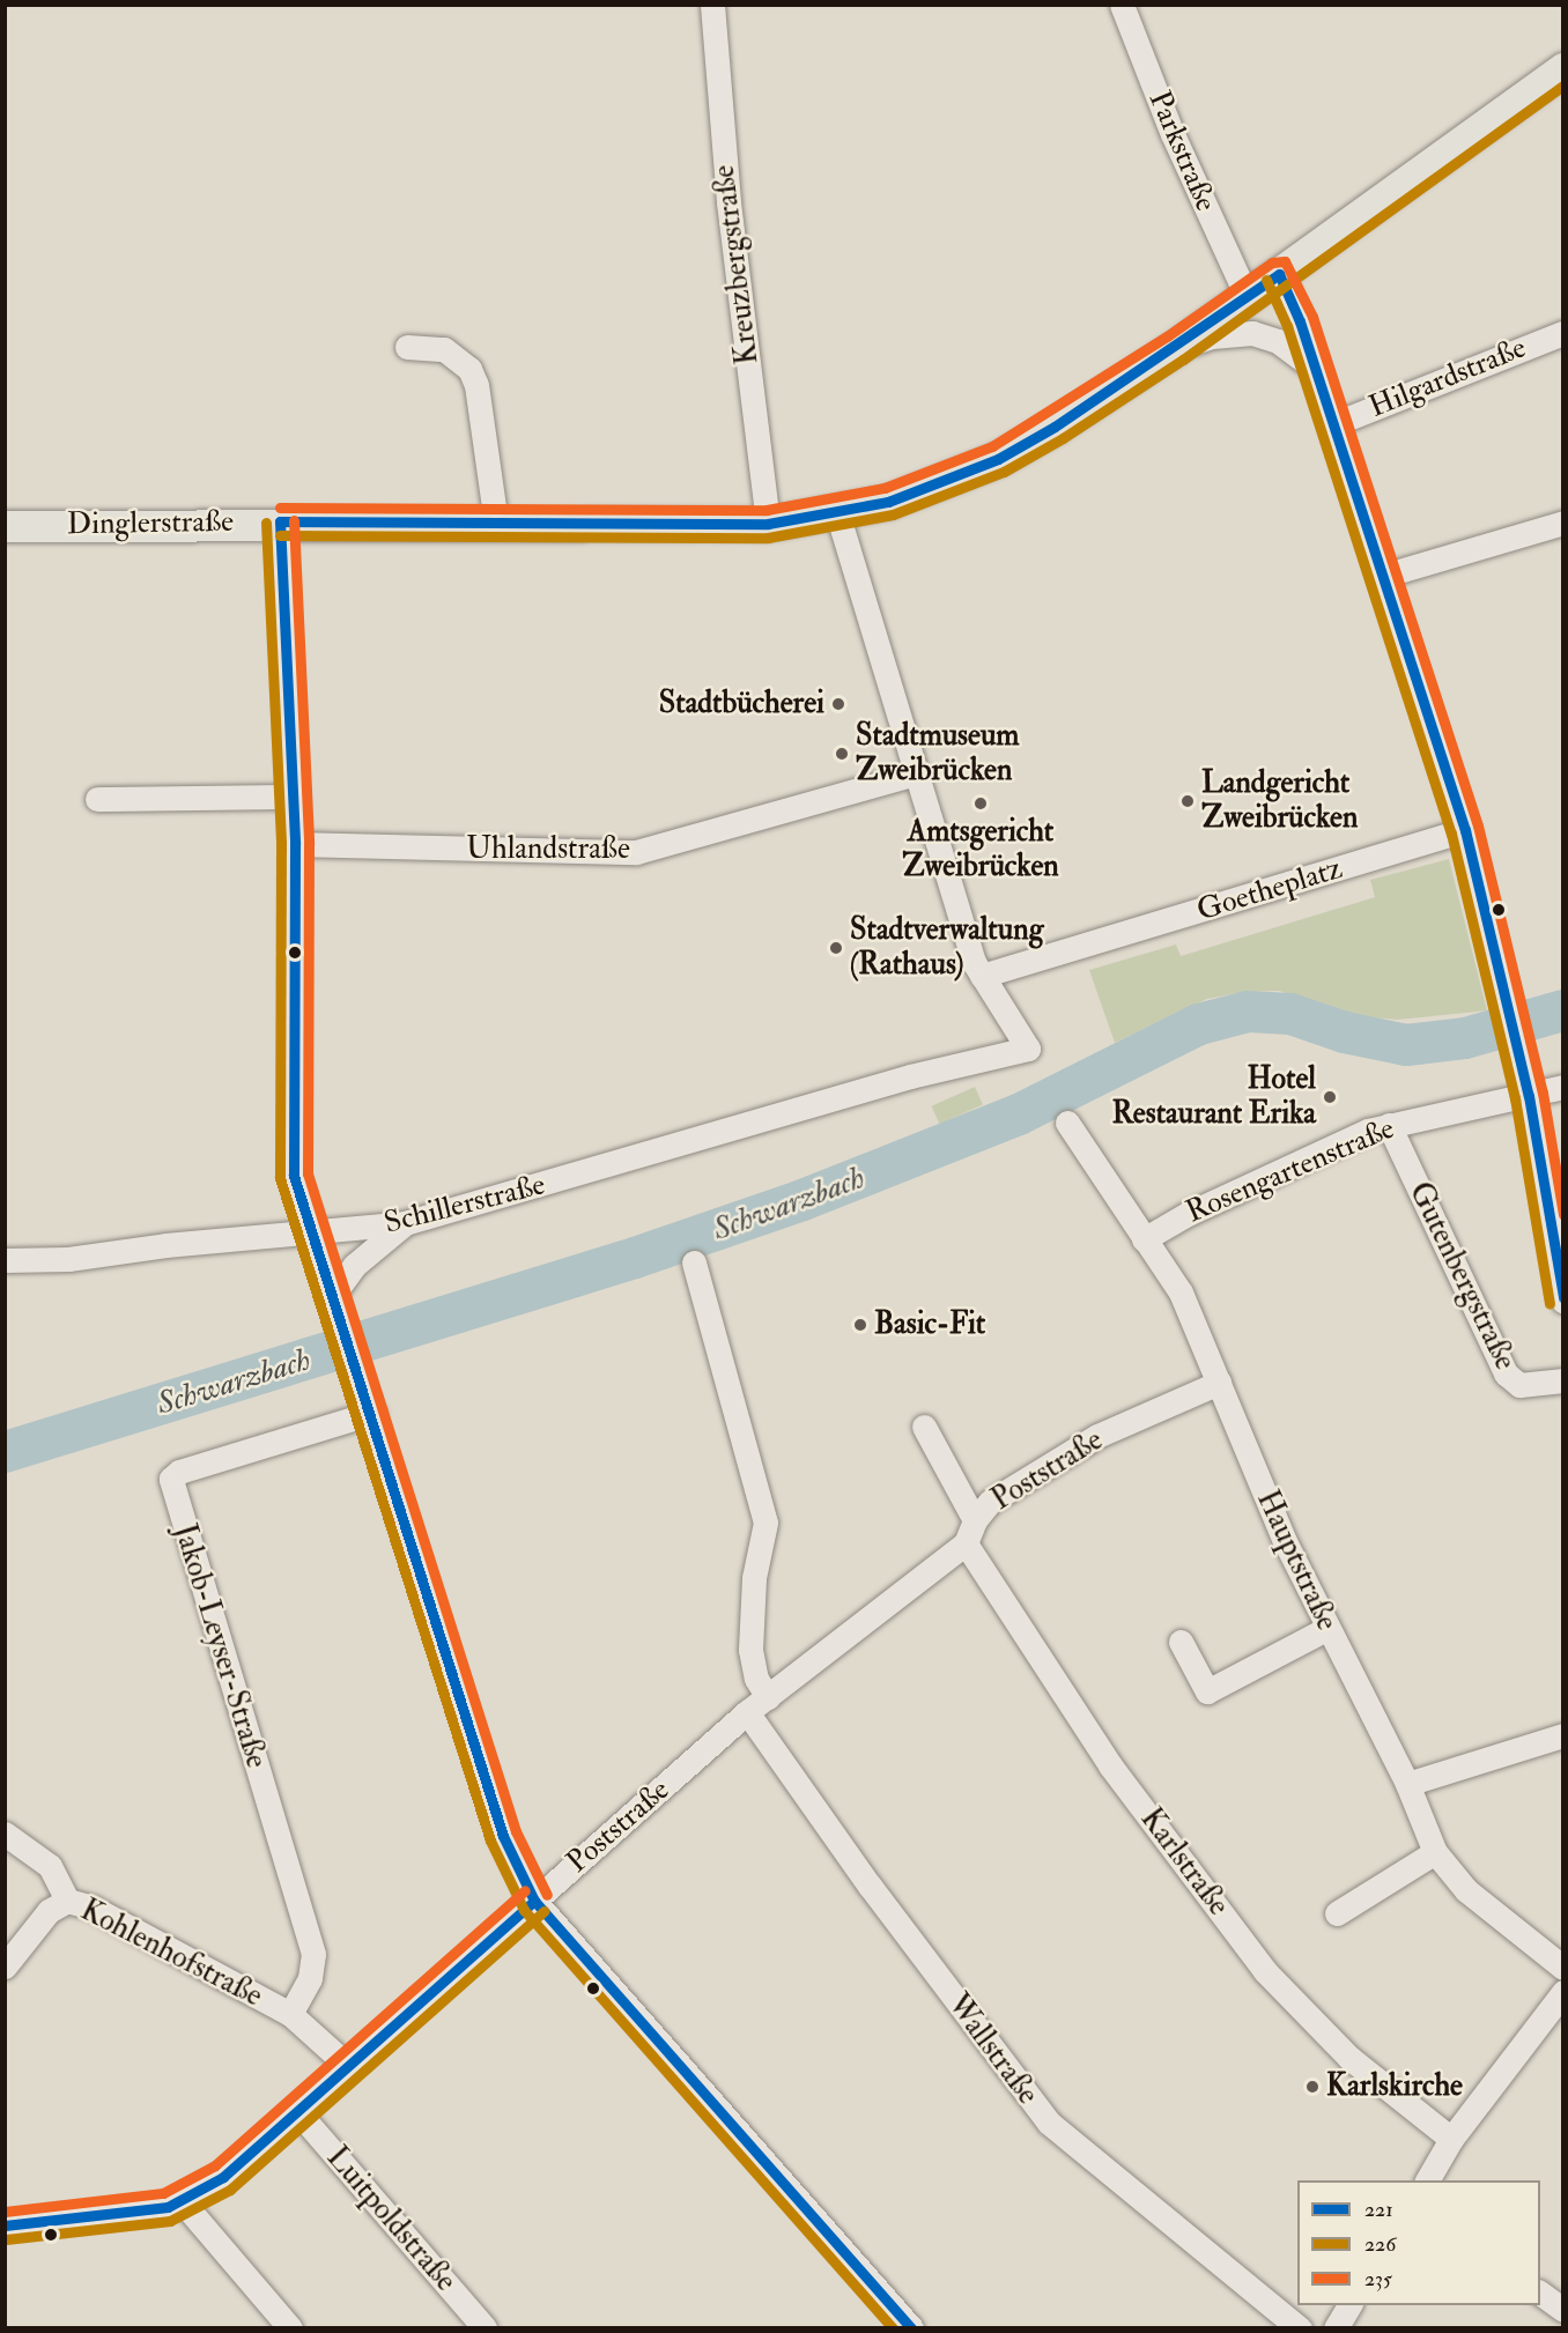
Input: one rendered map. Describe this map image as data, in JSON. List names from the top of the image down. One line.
{"streets":{"main road":["Dinglerstraße"],"street":["Parkstraße","Kreuzbergstraße","Hilgardstraße","Uhlandstraße","Goetheplatz","Rosengartenstraße","Schillerstraße","Gutenbergstraße","Poststraße","Hauptstraße","Jakob-Leyser-Straße","Karlstraße","Kohlenhofstraße","Wallstraße","Luitpoldstraße"]},"crossings":[["Parkstraße","Dinglerstraße"],["Kreuzbergstraße","Dinglerstraße"],["Goetheplatz","Schillerstraße"],["Rosengartenstraße","Gutenbergstraße"],["Rosengartenstraße","Hauptstraße"],["Poststraße","Hauptstraße"],["Poststraße","Karlstraße"],["Poststraße","Kohlenhofstraße"],["Poststraße","Wallstraße"],["Poststraße","Luitpoldstraße"],["Jakob-Leyser-Straße","Kohlenhofstraße"]],"water":["Schwarzbach"],"places":["Stadtbücherei","Stadtmuseum Zweibrücken","Landgericht Zweibrücken","Amtsgericht Zweibrücken","Stadtverwaltung (Rathaus)","Hotel Restaurant Erika","Basic-Fit","Karlskirche"],"lines":["transit line 226","transit line 235","transit line 221"],"legend":["221","226","235"]}
